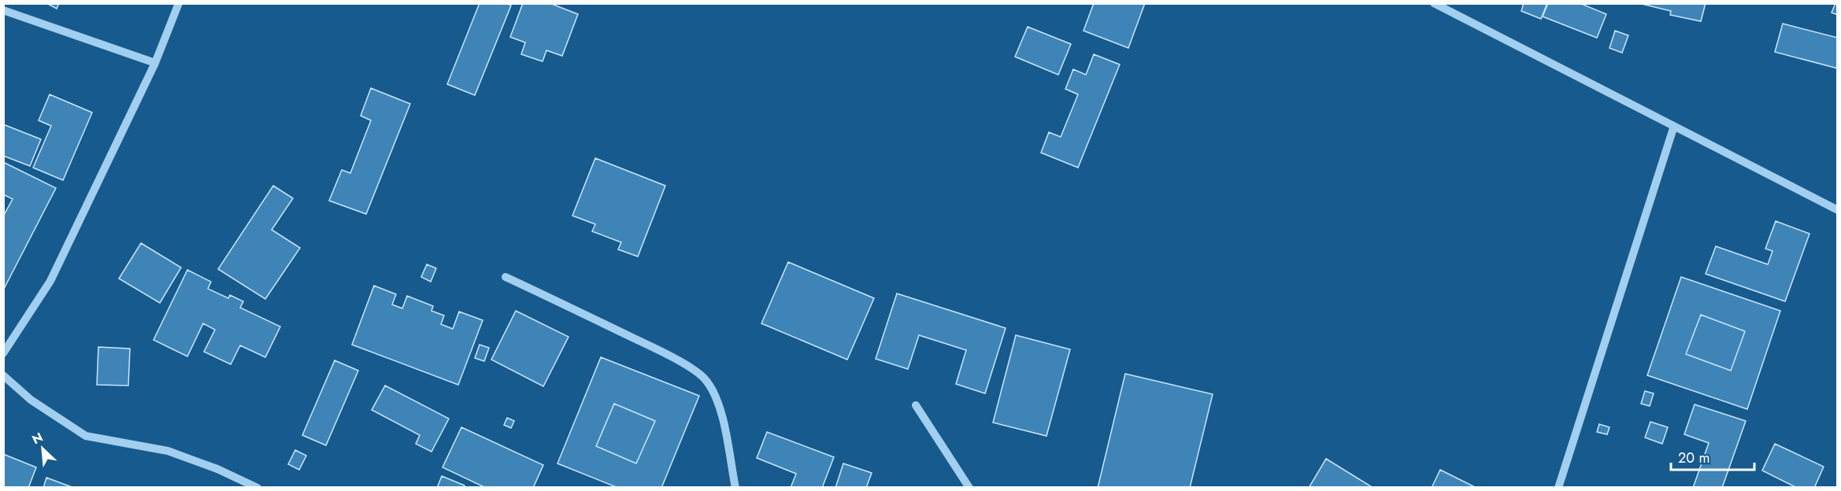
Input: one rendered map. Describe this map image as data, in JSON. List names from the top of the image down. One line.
{"scale_bar":"20 m","north":"top left"}
